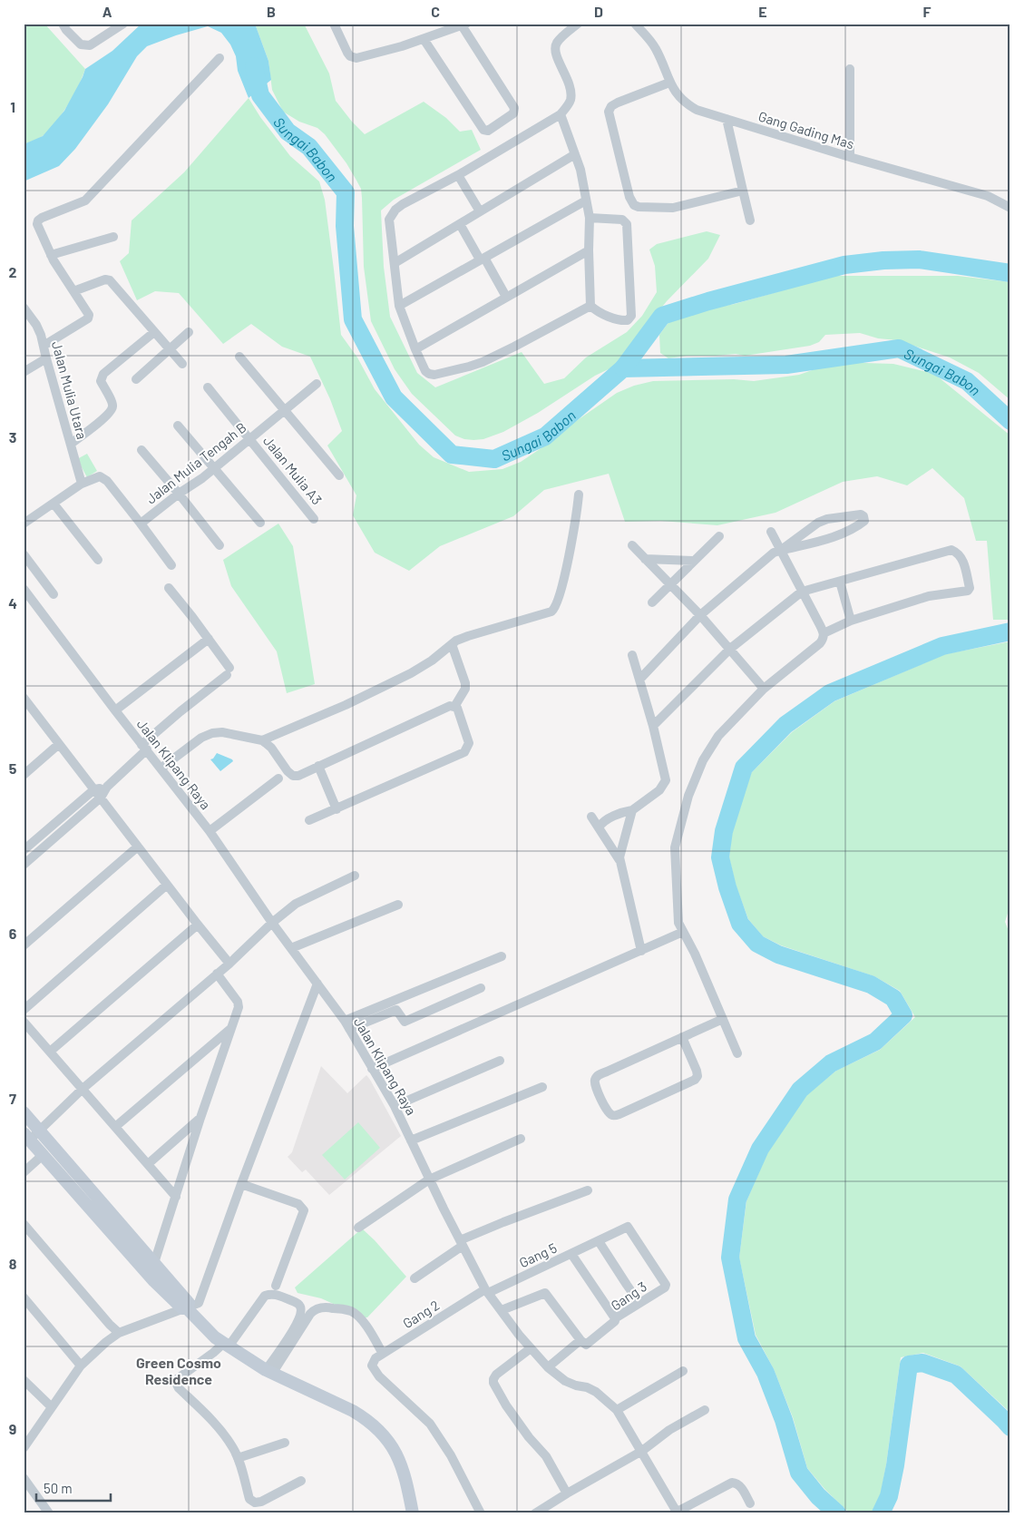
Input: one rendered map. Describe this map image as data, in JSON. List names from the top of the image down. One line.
{"streets":{"street":["Gang Gading Mas","Jalan Mulia Utara","Jalan Mulia Tengah B","Jalan Mulia A3","Jalan Klipang Raya","Gang 5","Gang 3","Gang 2"]},"crossings":[["Jalan Mulia Utara","Jalan Mulia Tengah B"],["Jalan Mulia Tengah B","Jalan Mulia A3"],["Jalan Klipang Raya","Gang 5"],["Jalan Klipang Raya","Gang 3"],["Jalan Klipang Raya","Gang 2"],["Gang 5","Gang 3"],["Gang 5","Gang 2"]],"districts":["Green Cosmo Residence"],"water":["Sungai Babon"],"scale_bar":"50 m","grid":{"columns":["A","B","C","D","E","F"],"rows":["1","2","3","4","5","6","7","8","9"]}}
